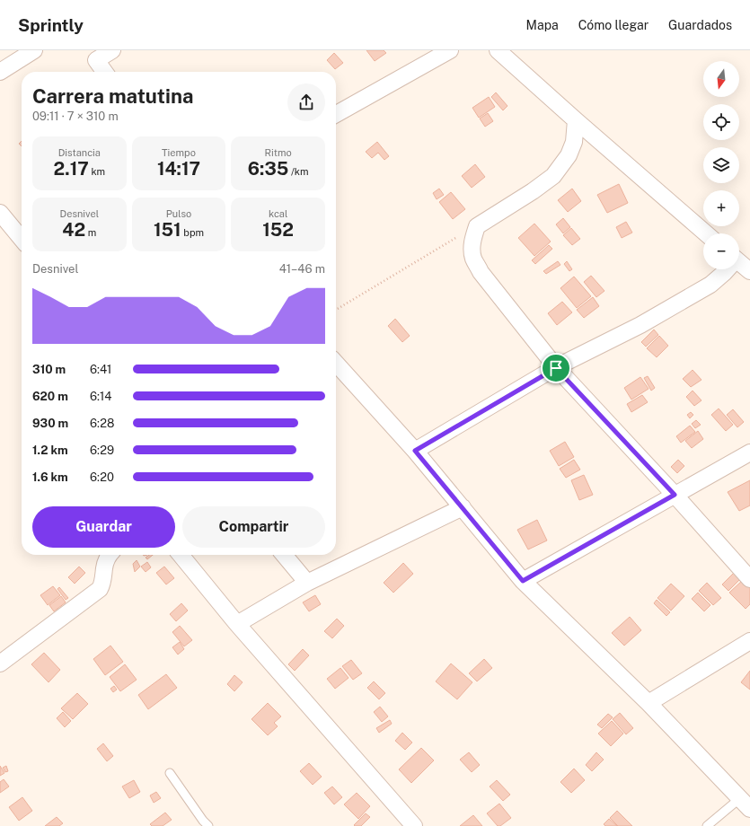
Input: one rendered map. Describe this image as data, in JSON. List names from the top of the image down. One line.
{"north":"bottom","page":{"header":"Sprintly","nav":["Mapa","Cómo llegar","Guardados"],"map_buttons":["+","−"],"heading":["Carrera matutina","09:11 · 7 × 310 m"],"stats":[["Distancia","2.17 km"],["Tiempo","14:17"],["Ritmo","6:35 /km"],["Desnivel","42 m"],["Pulso","151 bpm"],["kcal","152"]],"chart":["Desnivel","41–46 m"],"list":[{"name":"310 m","note":"6:41"},{"name":"620 m","note":"6:14"},{"name":"930 m","note":"6:28"},{"name":"1.2 km","note":"6:29"},{"name":"1.6 km","note":"6:20"}],"buttons":["Guardar","Compartir"]}}
